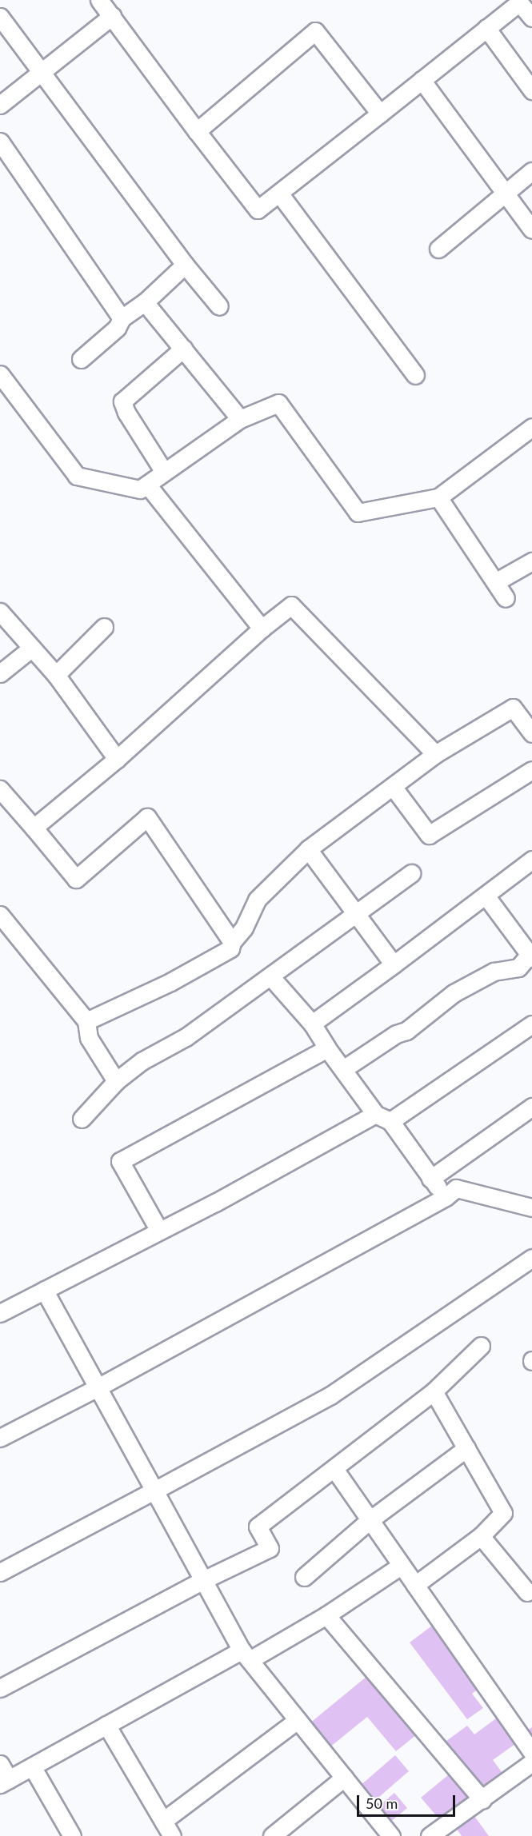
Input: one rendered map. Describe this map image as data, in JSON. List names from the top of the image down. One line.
{"scale_bar":"50 m"}
